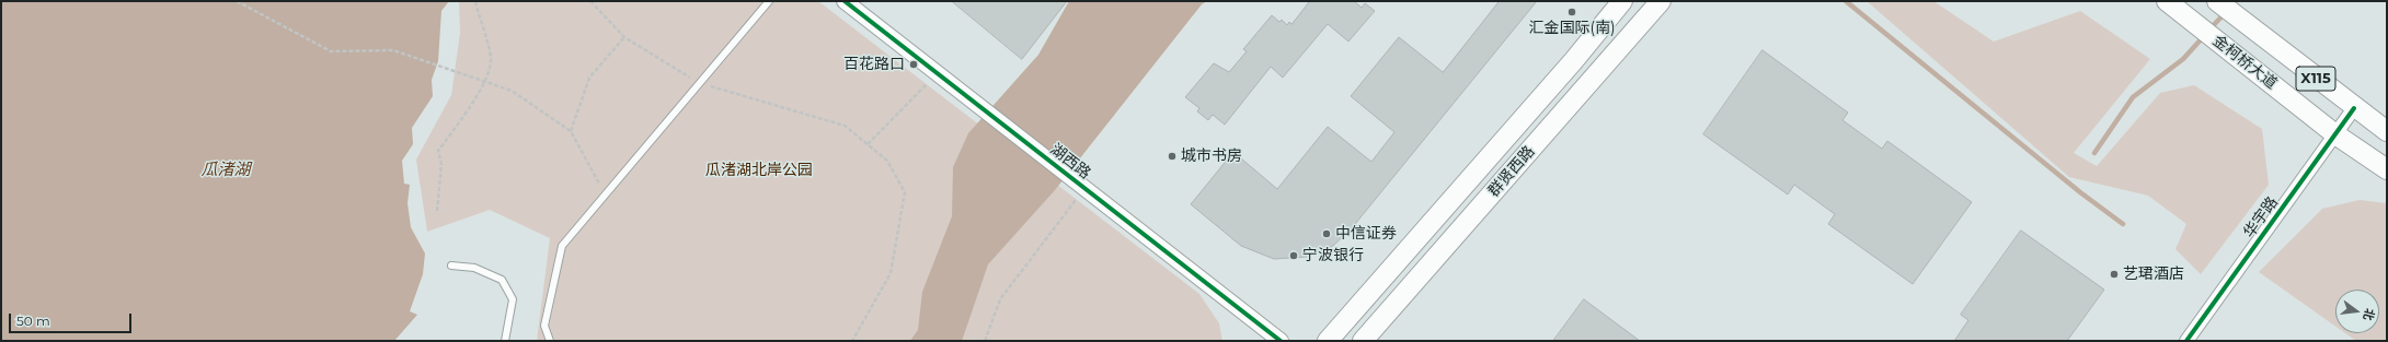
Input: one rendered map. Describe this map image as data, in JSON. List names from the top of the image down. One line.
{"streets":{"main road":["金柯桥大道","X115","群贤西路"],"street":["湖西路","华宇路"]},"crossings":[["金柯桥大道","华宇路"]],"water":["瓜渚湖"],"parks":["瓜渚湖北岸公园"],"places":["汇金国际(南)","百花路口","城市书房","中信证券","宁波银行","艺珺酒店"],"scale_bar":"50 m","north":"right"}
